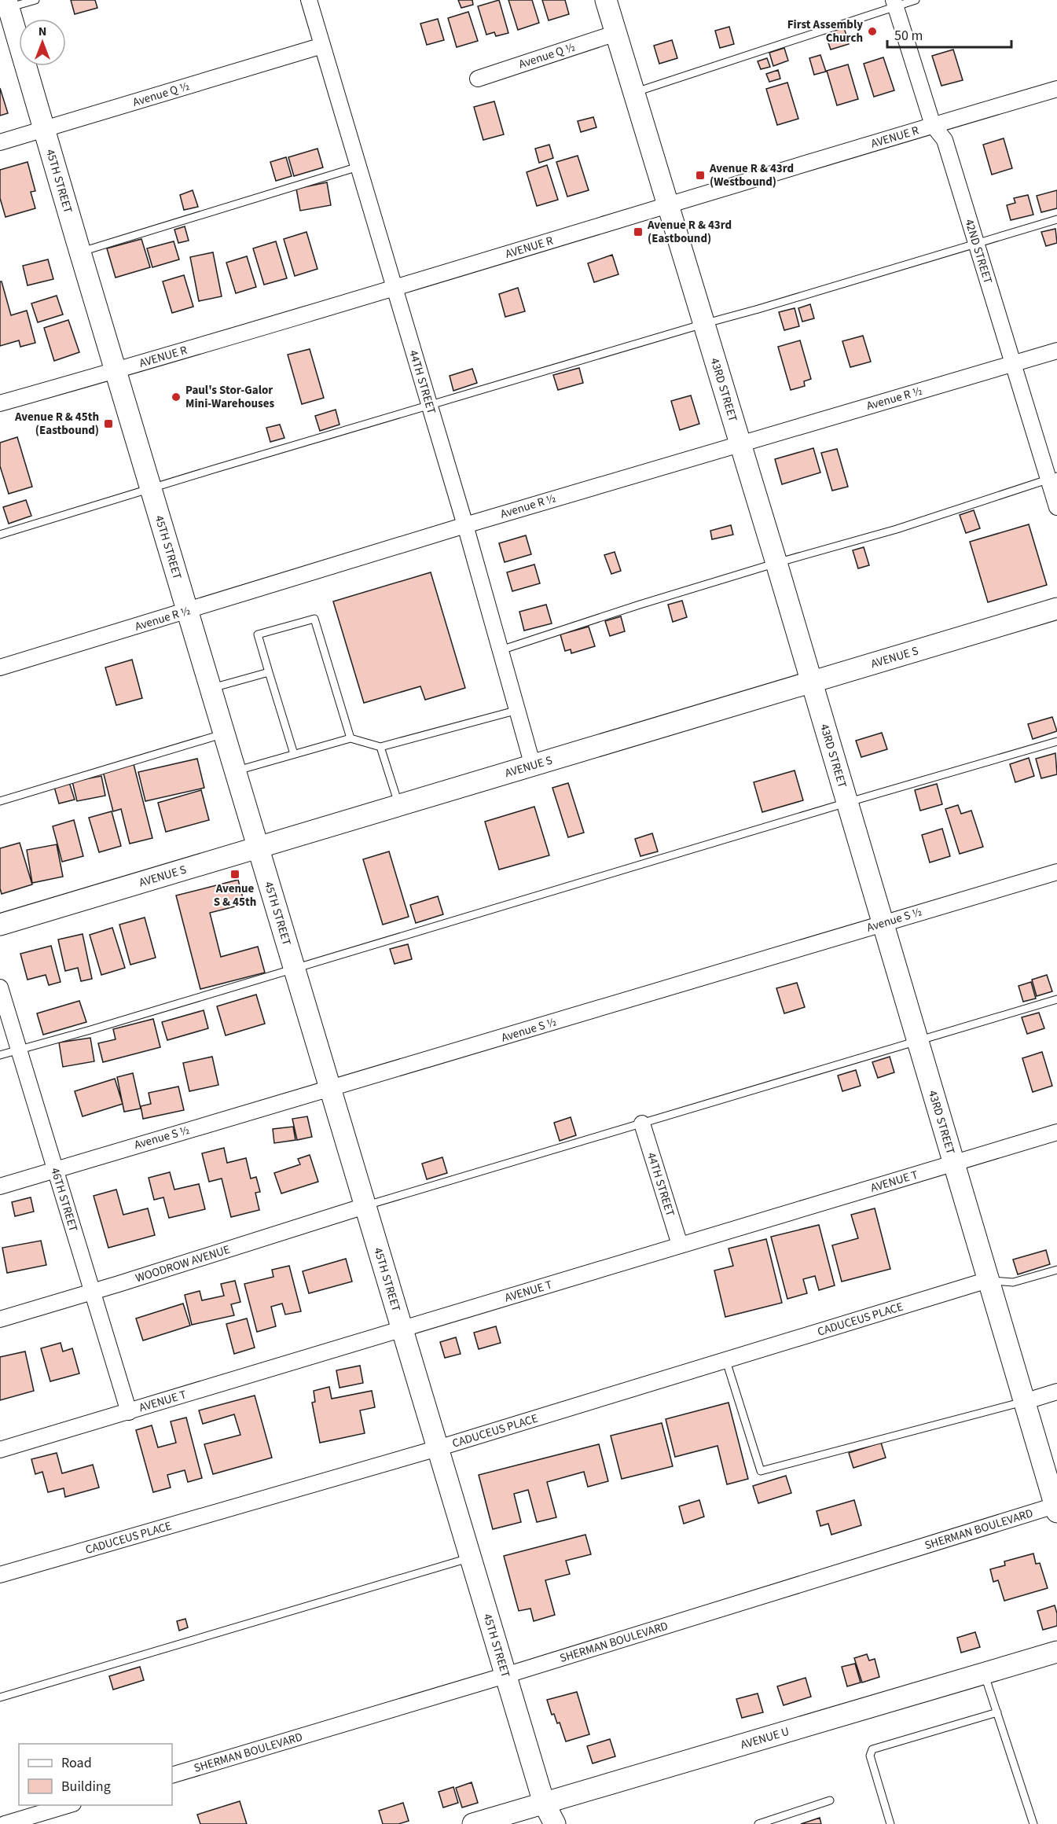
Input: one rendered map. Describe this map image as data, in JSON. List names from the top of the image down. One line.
{"streets":{"main road":["45TH STREET","43RD STREET","AVENUE S","AVENUE U"],"street":["Avenue Q ½","AVENUE R","42ND STREET","44TH STREET","Avenue R ½","Avenue S ½","AVENUE T","46TH STREET","WOODROW AVENUE","CADUCEUS PLACE","SHERMAN BOULEVARD"]},"crossings":[["Avenue Q ½","45TH STREET"],["Avenue Q ½","44TH STREET"],["Avenue Q ½","43RD STREET"],["AVENUE R","45TH STREET"],["AVENUE R","42ND STREET"],["AVENUE R","44TH STREET"],["AVENUE R","43RD STREET"],["45TH STREET","Avenue R ½"],["45TH STREET","AVENUE S"],["45TH STREET","Avenue S ½"],["45TH STREET","AVENUE T"],["45TH STREET","WOODROW AVENUE"],["45TH STREET","CADUCEUS PLACE"],["45TH STREET","SHERMAN BOULEVARD"],["45TH STREET","AVENUE U"],["42ND STREET","Avenue R ½"],["44TH STREET","Avenue R ½"],["44TH STREET","AVENUE S"],["44TH STREET","AVENUE T"],["43RD STREET","Avenue R ½"],["43RD STREET","AVENUE S"],["43RD STREET","Avenue S ½"],["43RD STREET","AVENUE T"],["43RD STREET","CADUCEUS PLACE"],["43RD STREET","SHERMAN BOULEVARD"],["Avenue S ½","46TH STREET"],["AVENUE T","46TH STREET"],["46TH STREET","WOODROW AVENUE"]],"places":{"other":["First Assembly Church","Paul's Stor-Galor Mini-Warehouses"],"transit":["Avenue R & 43rd (Westbound)","Avenue R & 43rd (Eastbound)","Avenue R & 45th (Eastbound)","Avenue S & 45th"]},"legend":["Road","Building"],"scale_bar":"50 m","north":"top"}
